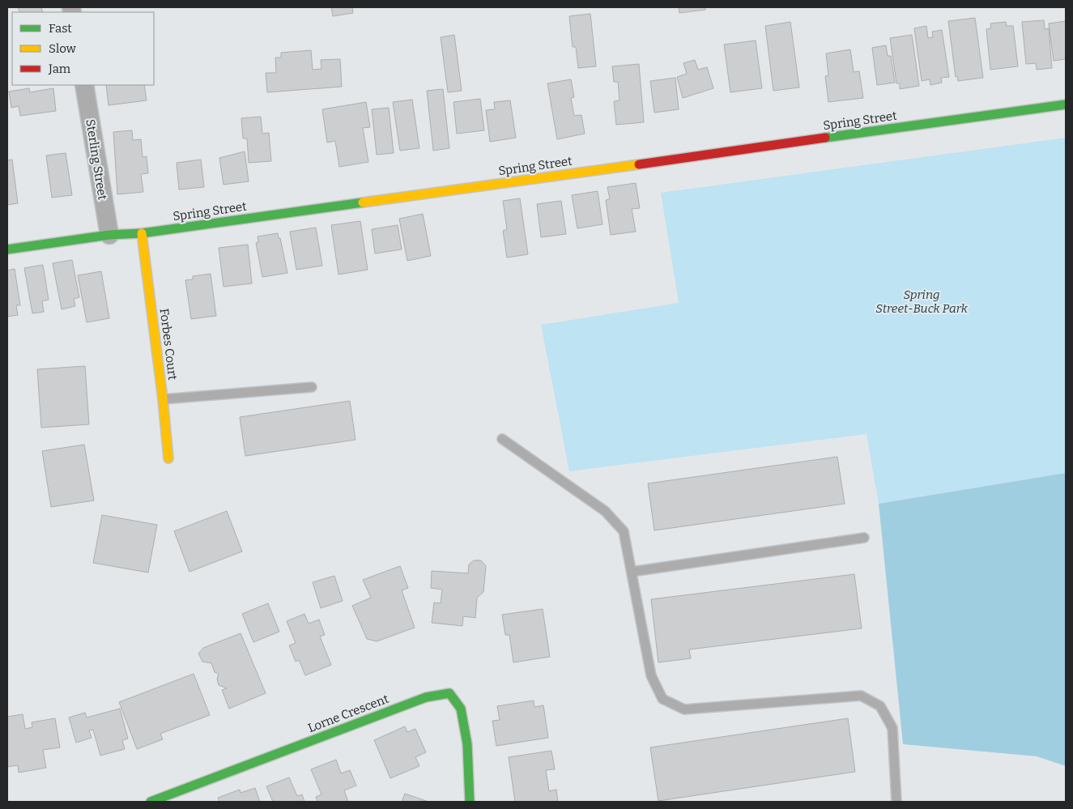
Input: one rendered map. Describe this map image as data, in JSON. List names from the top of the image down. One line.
{"streets":{"street":["Spring Street","Sterling Street","Forbes Court","Lorne Crescent"]},"crossings":[["Spring Street","Sterling Street"],["Spring Street","Forbes Court"]],"parks":["Spring Street-Buck Park"],"legend":["Fast","Slow","Jam"]}
